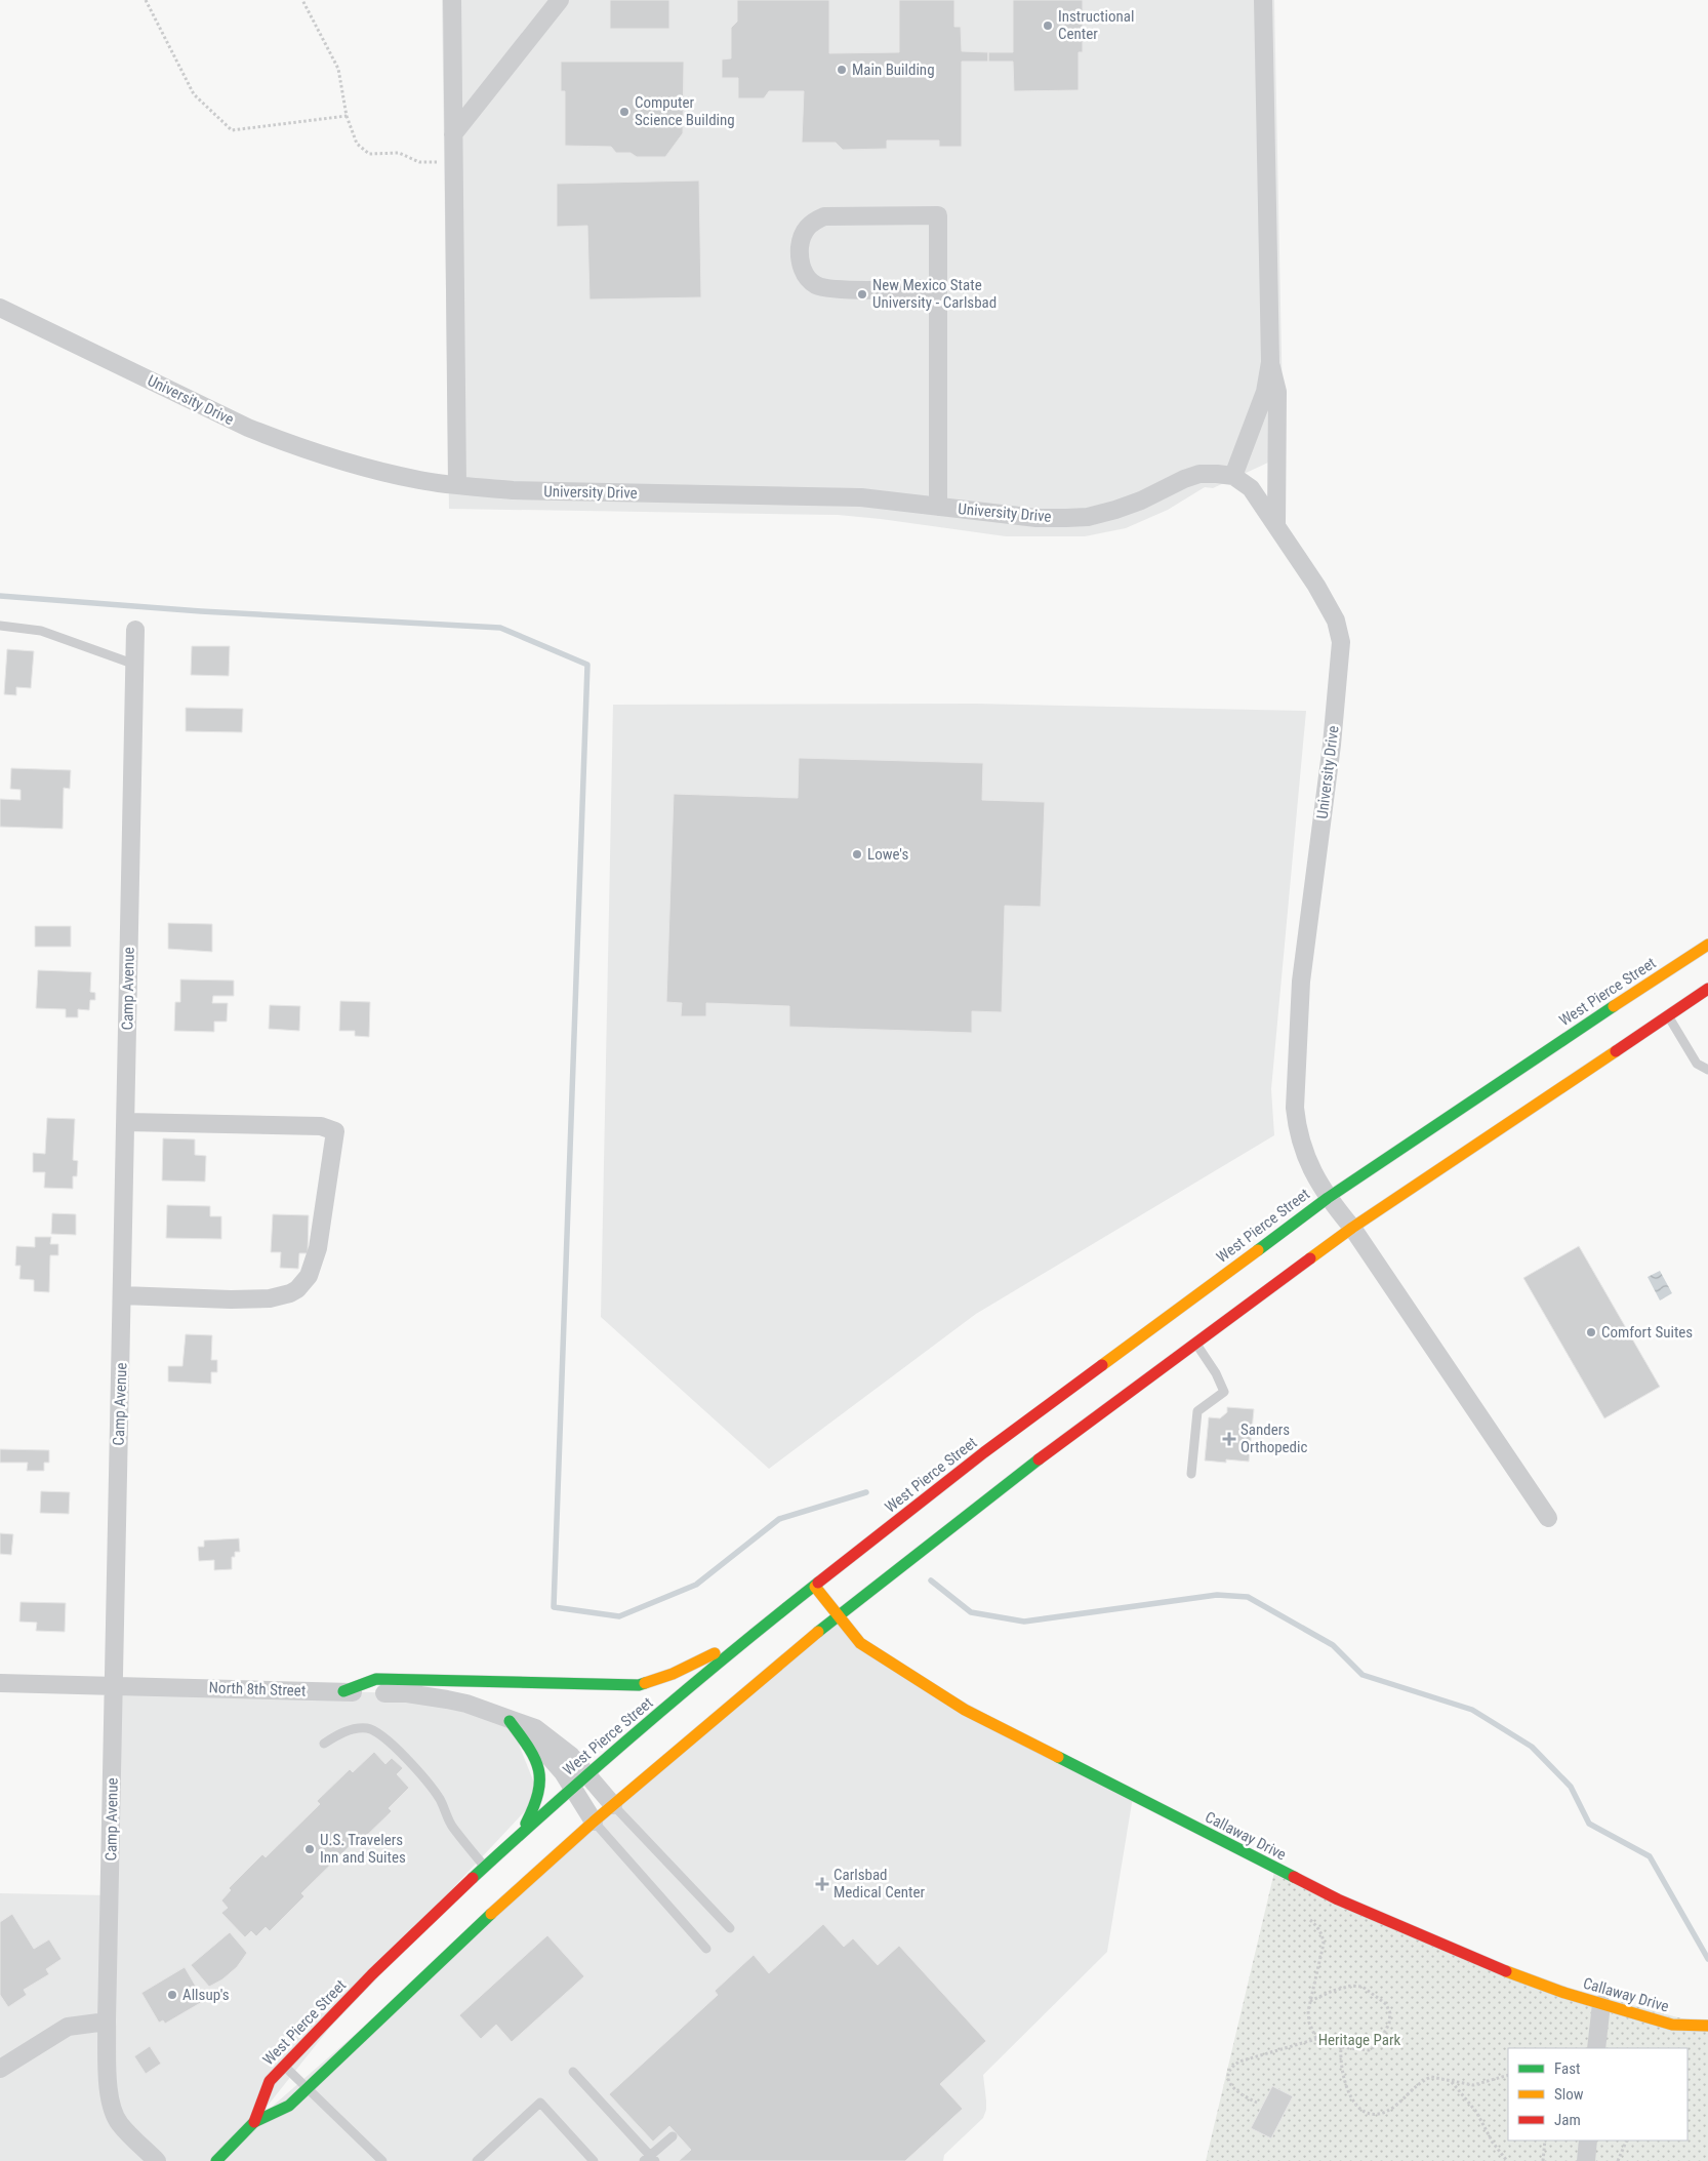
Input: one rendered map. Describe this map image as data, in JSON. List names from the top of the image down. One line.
{"streets":{"main road":["West Pierce Street","Callaway Drive"],"street":["University Drive","Camp Avenue","North 8th Street"]},"crossings":[["University Drive","West Pierce Street"],["Camp Avenue","North 8th Street"],["West Pierce Street","North 8th Street"],["West Pierce Street","Callaway Drive"]],"parks":["Heritage Park"],"places":{"other":["Instructional Center","Main Building","Computer Science Building","New Mexico State University - Carlsbad","Lowe's","Comfort Suites","U.S. Travelers Inn and Suites","Allsup's"],"health":["Sanders Orthopedic","Carlsbad Medical Center"]},"legend":["Fast","Slow","Jam"]}
